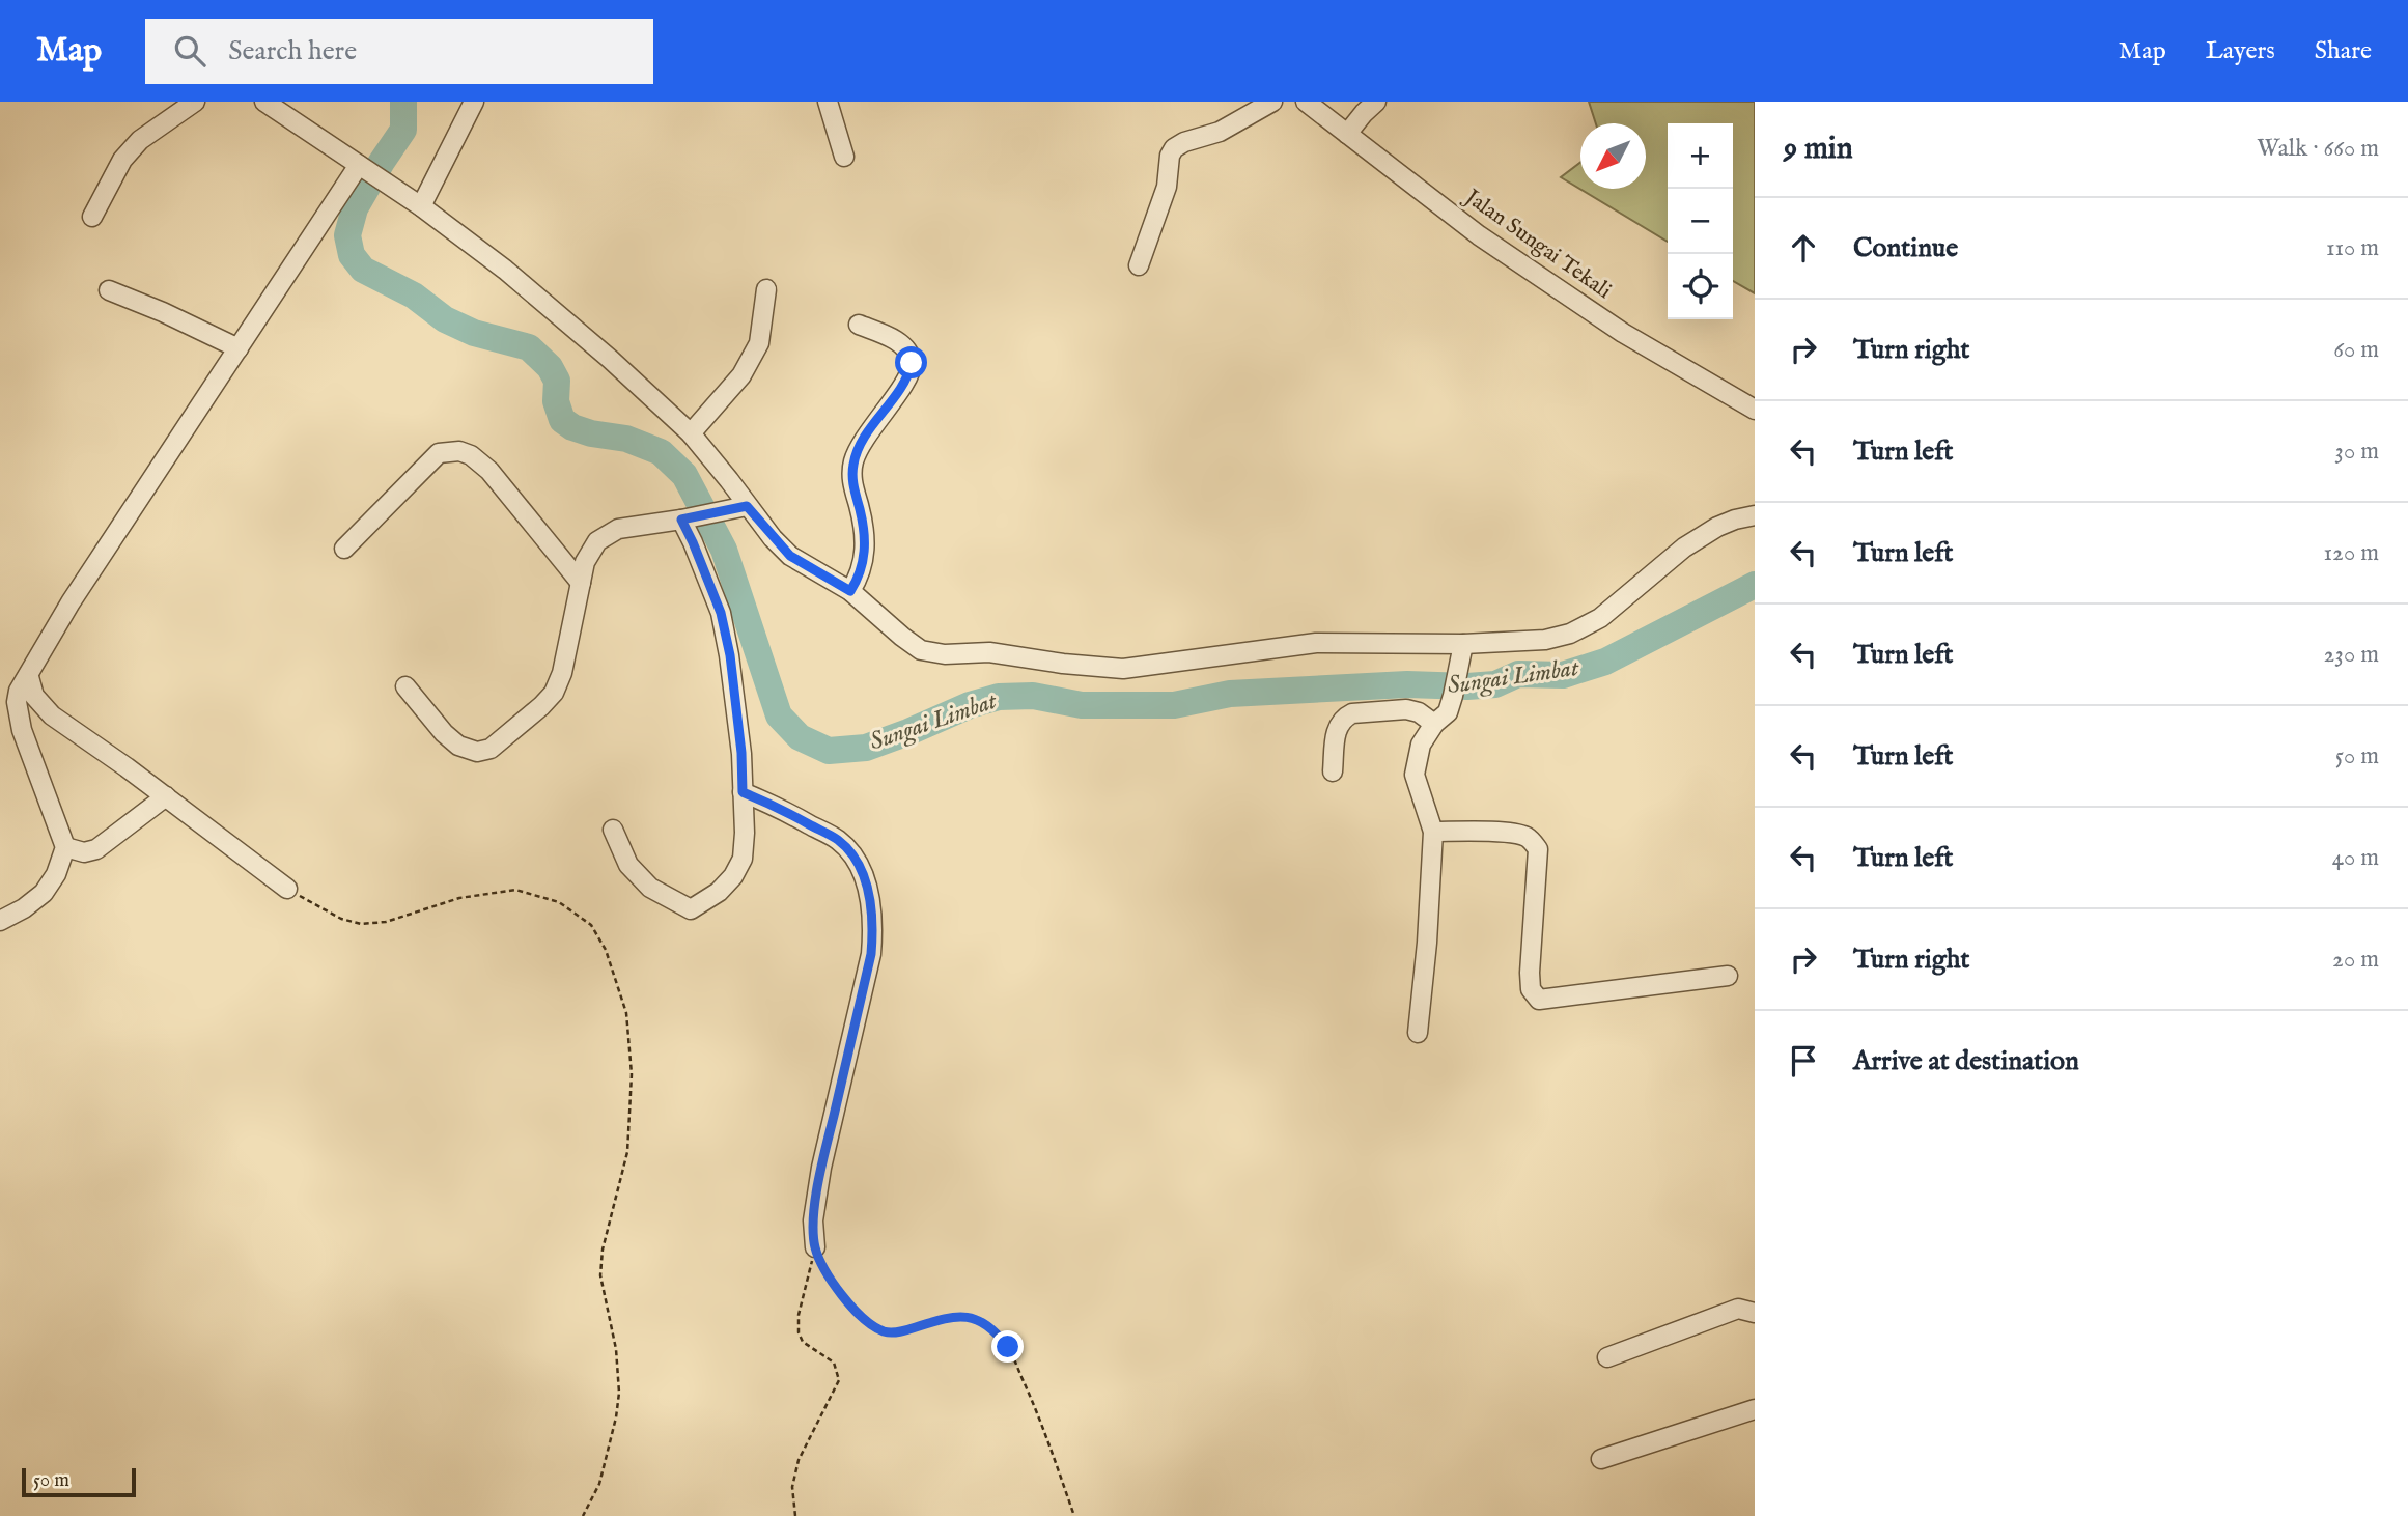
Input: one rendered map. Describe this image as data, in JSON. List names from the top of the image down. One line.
{"streets":{"street":["Jalan Sungai Tekali"]},"water":["Sungai Limbat"],"scale_bar":"50 m","north":"bottom left","page":{"header":"Map","search":"Search here","nav":["Map","Layers","Share"],"heading":["9 min","Walk · 660 m"],"map_buttons":["+","−"],"list":[["Continue","110 m"],["Turn right","60 m"],["Turn left","30 m"],["Turn left","120 m"],["Turn left","230 m"],["Turn left","50 m"],["Turn left","40 m"],["Turn right","20 m"],"Arrive at destination"],"scale":"50 m"}}
